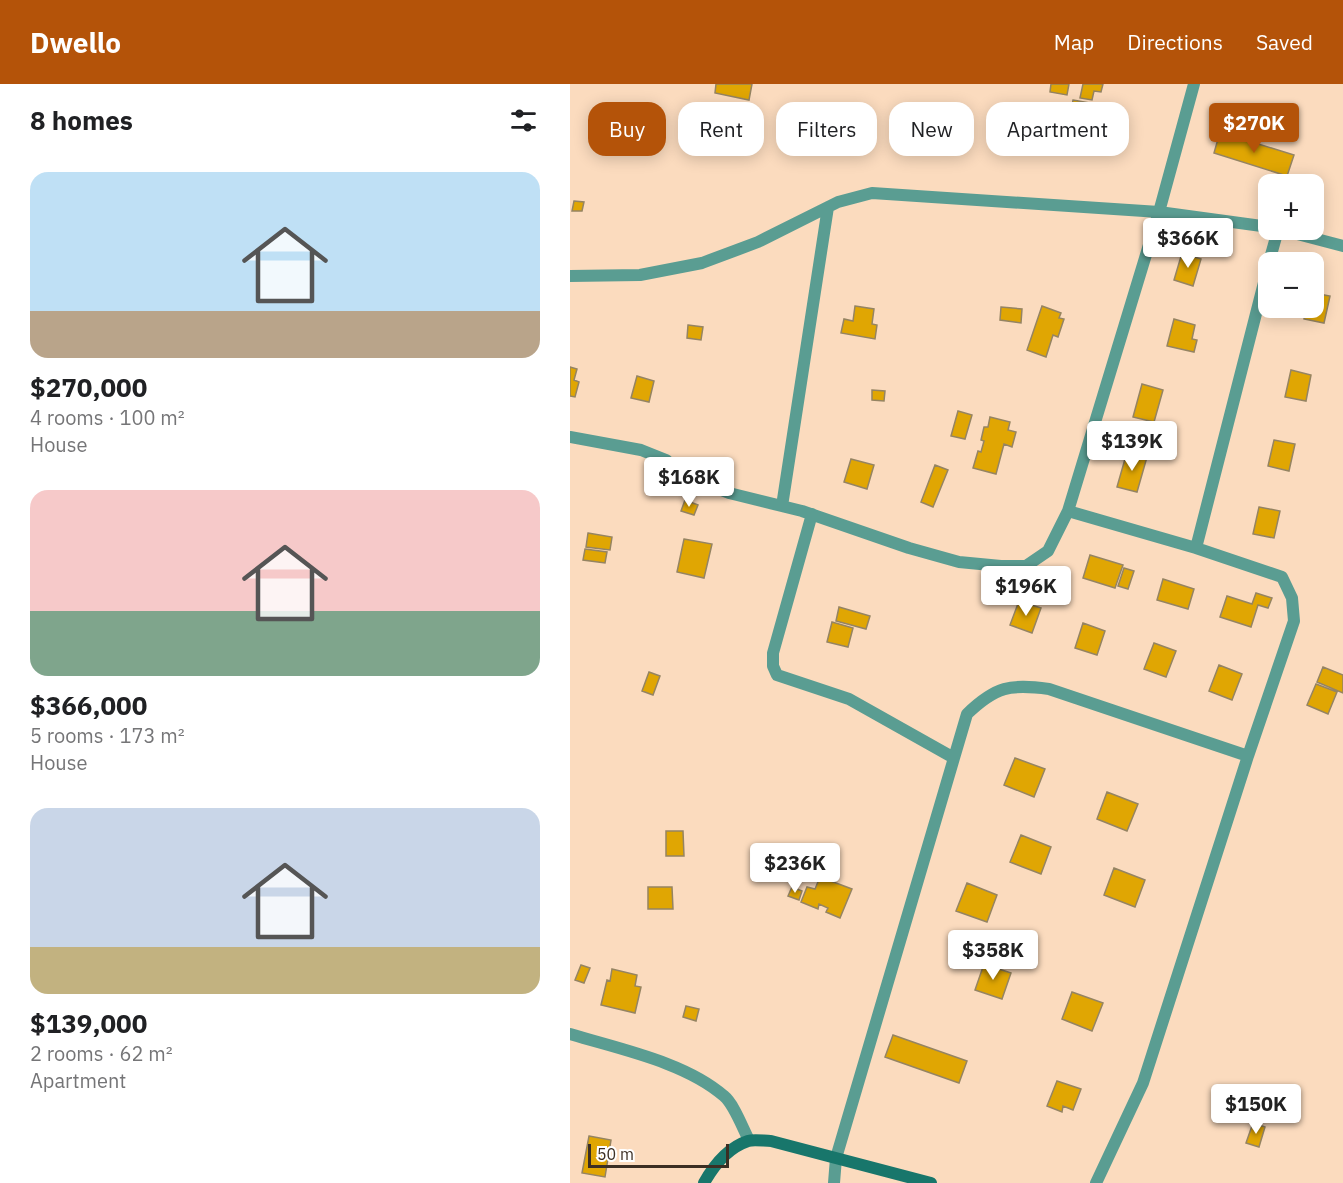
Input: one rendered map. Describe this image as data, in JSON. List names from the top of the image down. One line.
{"scale_bar":"50 m","page":{"header":"Dwello","nav":["Map","Directions","Saved"],"heading":"8 homes","chip":["Buy","Rent","Filters","New","Apartment"],"price":["$270K","$366K","$139K","$168K","$196K","$236K","$358K","$150K"],"list":[{"name":"$270,000","note":"4 rooms · 100 m² · House"},{"name":"$366,000","note":"5 rooms · 173 m² · House"},{"name":"$139,000","note":"2 rooms · 62 m² · Apartment"}],"map_buttons":["+","−"],"scale":"50 m"}}
